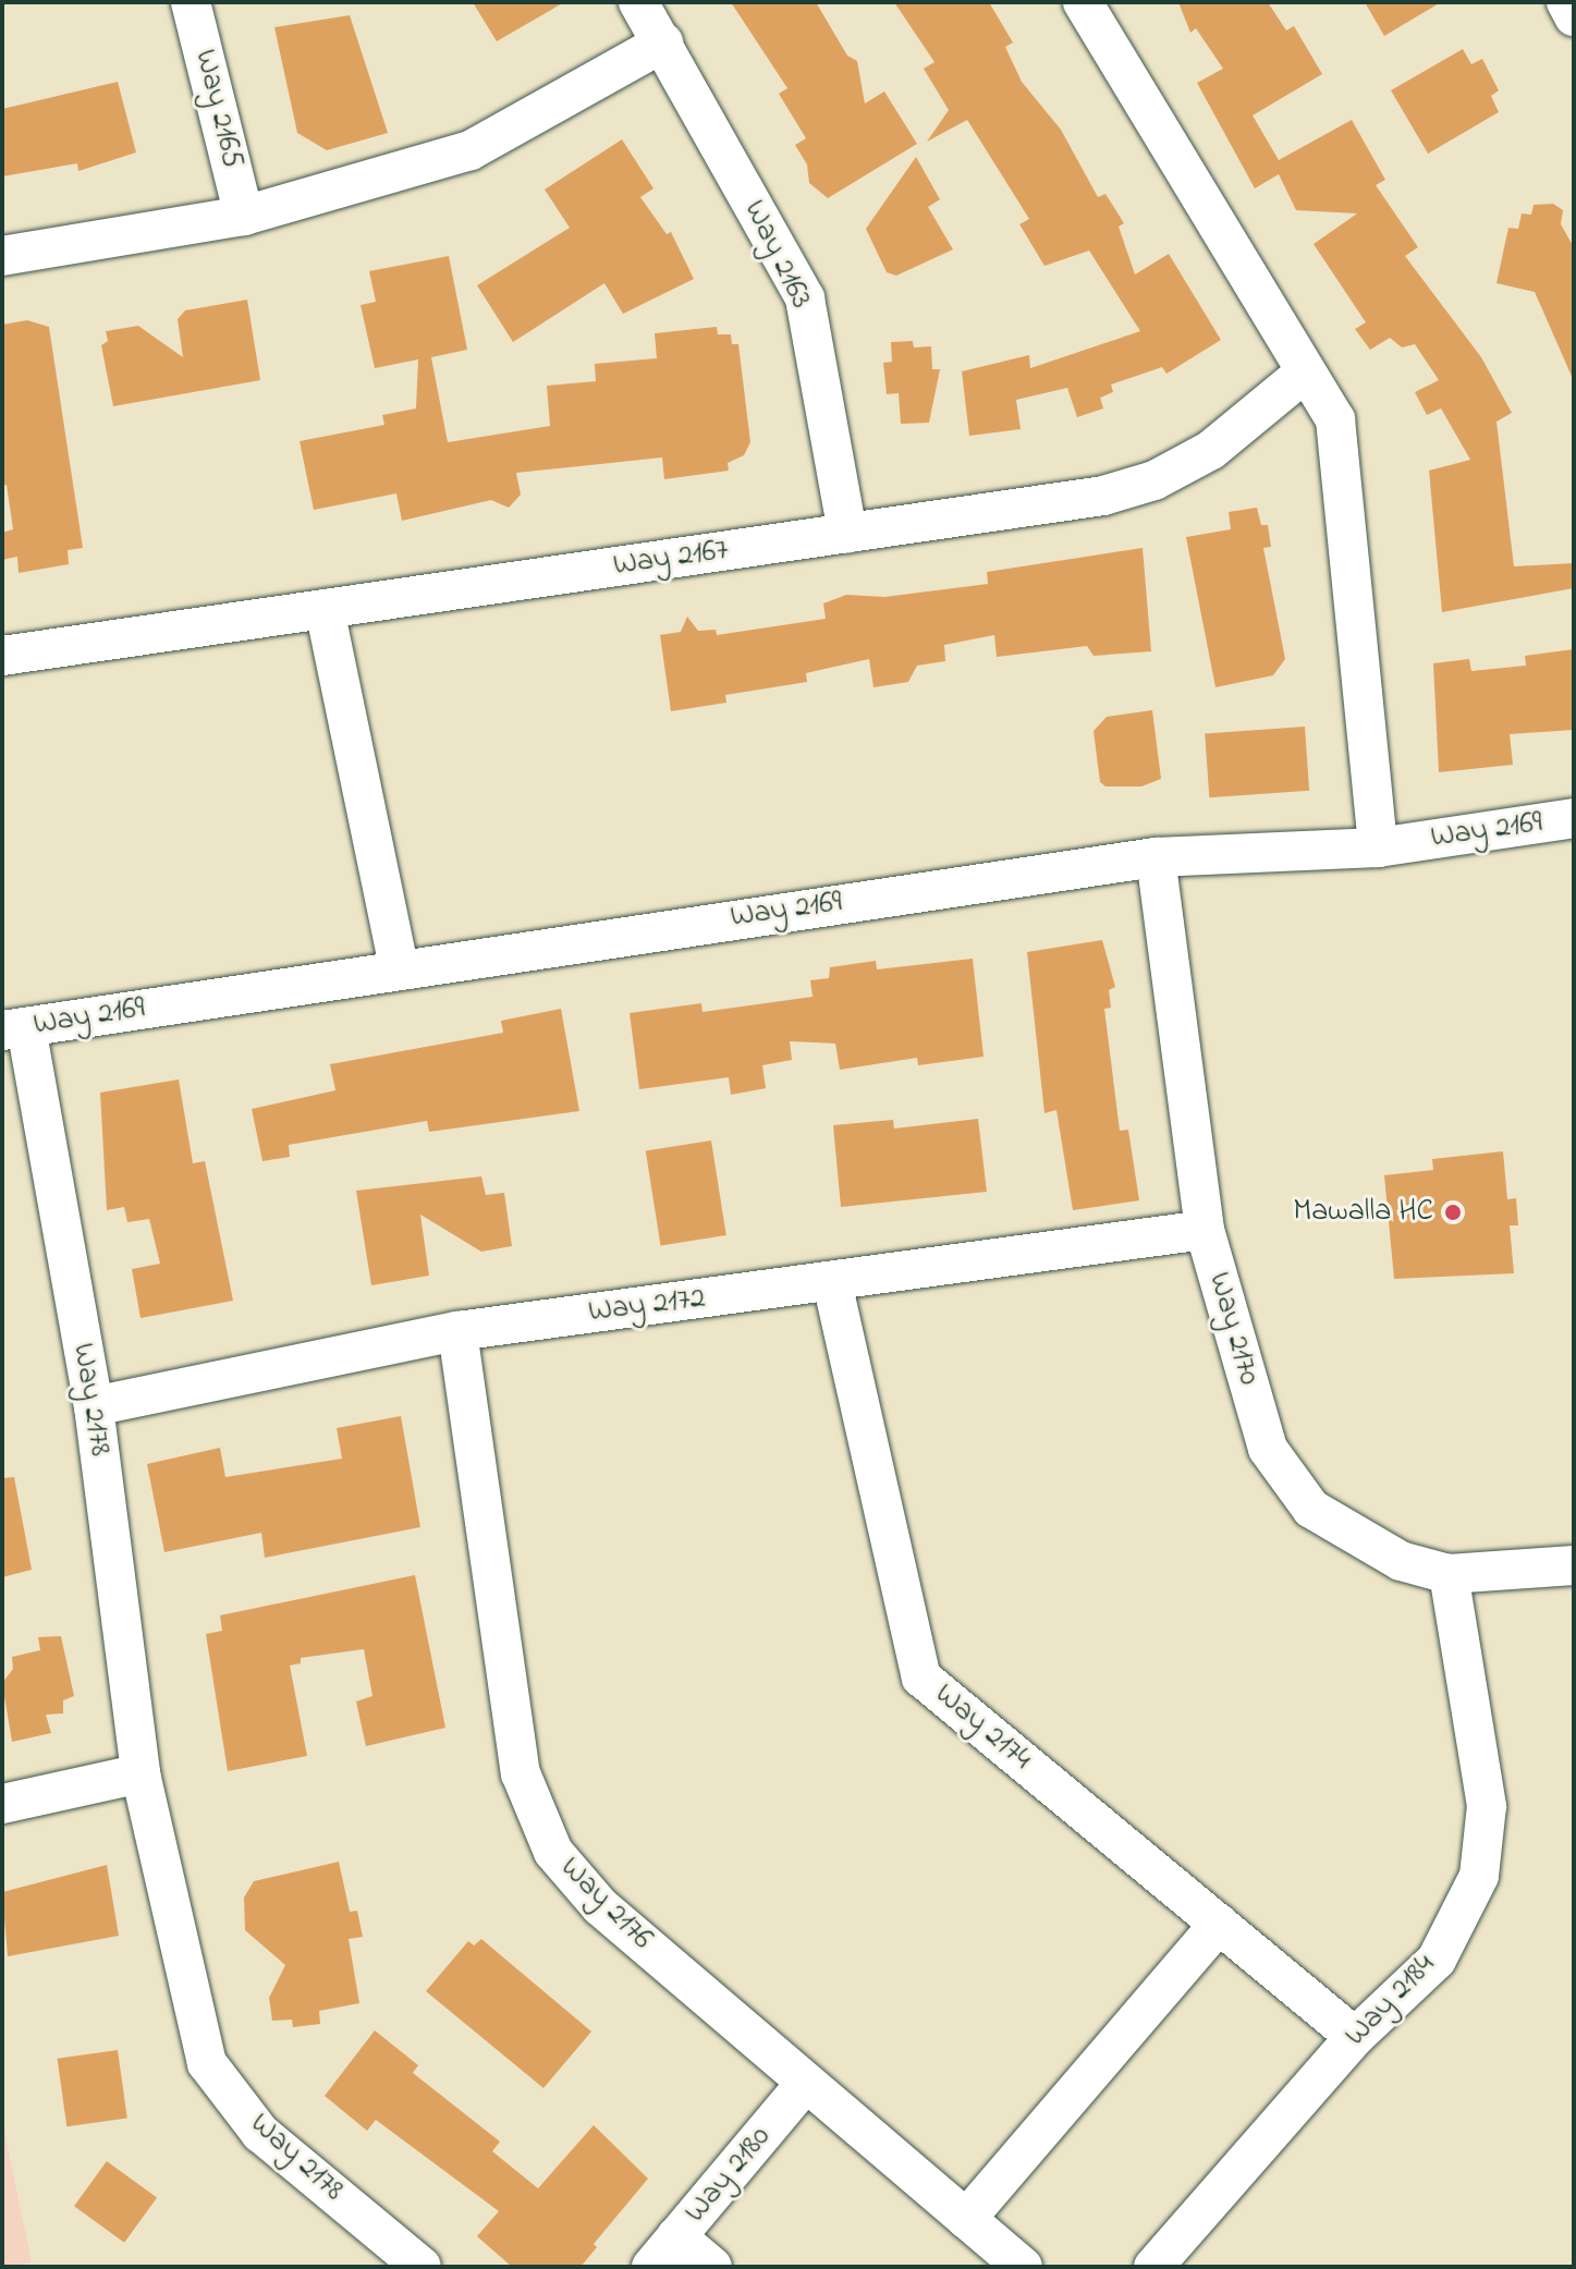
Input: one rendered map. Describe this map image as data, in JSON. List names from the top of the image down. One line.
{"streets":{"street":["Way 2165","Way 2163","Way 2167","Way 2169","Way 2172","Way 2170","Way 2178","Way 2174","Way 2176","Way 2184","Way 2180"]},"crossings":[["Way 2163","Way 2167"],["Way 2169","Way 2170"],["Way 2169","Way 2178"],["Way 2172","Way 2170"],["Way 2172","Way 2178"],["Way 2172","Way 2174"],["Way 2172","Way 2176"],["Way 2170","Way 2184"],["Way 2174","Way 2184"],["Way 2176","Way 2180"]],"places":["Mawalla HC"]}
